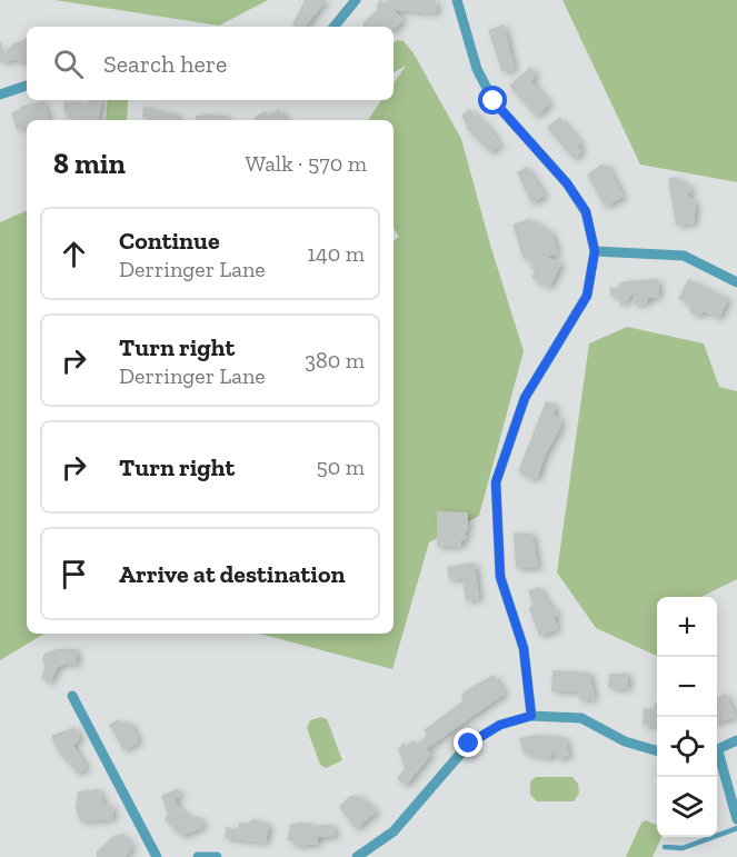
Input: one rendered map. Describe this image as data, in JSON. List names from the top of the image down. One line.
{"page":{"search":"Search here","heading":["8 min","Walk · 570 m"],"list":[["Continue","Derringer Lane","140 m"],["Turn right","Derringer Lane","380 m"],["Turn right","50 m"],"Arrive at destination"],"map_buttons":["+","−"]}}
